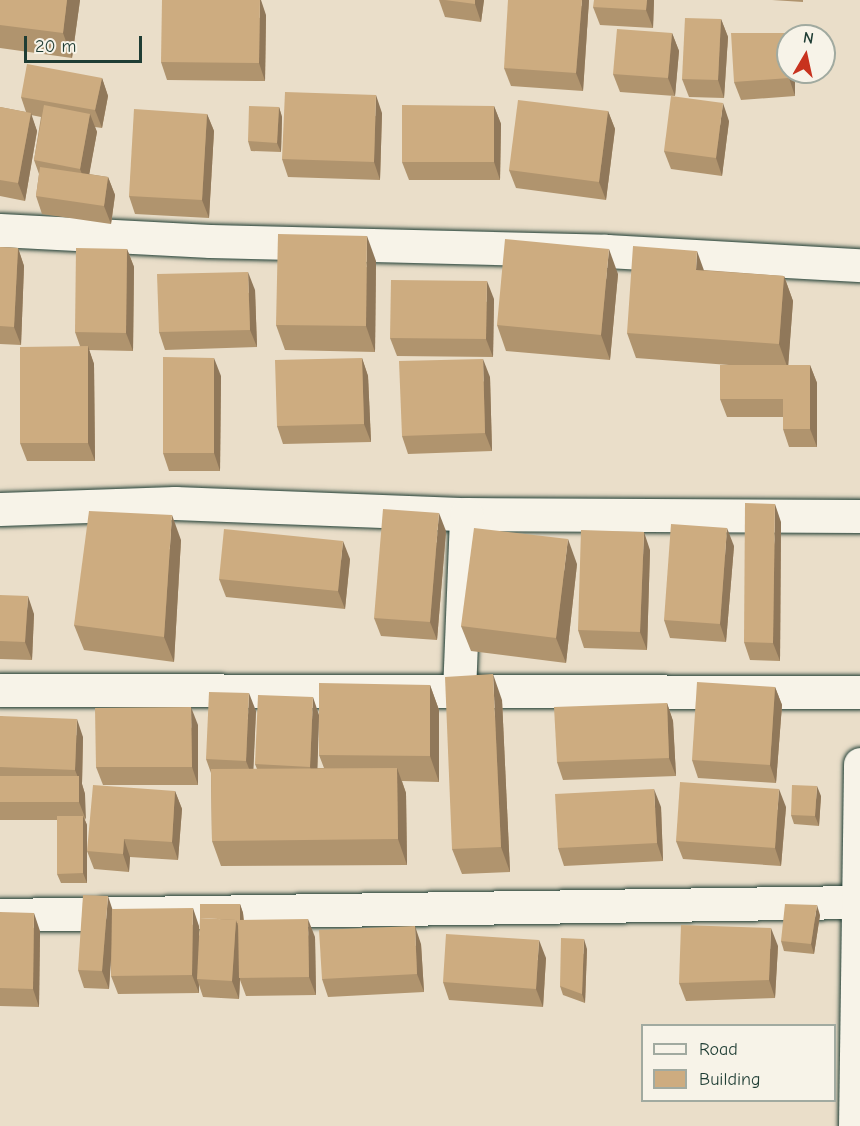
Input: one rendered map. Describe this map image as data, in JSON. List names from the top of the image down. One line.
{"legend":["Road","Building"],"scale_bar":"20 m","north":"top"}
